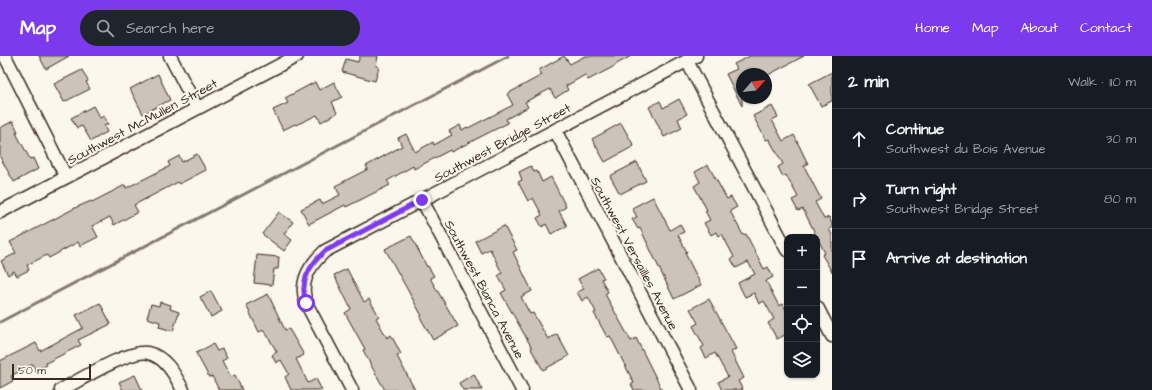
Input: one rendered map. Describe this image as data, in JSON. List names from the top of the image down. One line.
{"streets":{"street":["Southwest McMullen Street","Southwest Bridge Street","Southwest Versailles Avenue","Southwest Bianca Avenue"]},"crossings":[["Southwest Bridge Street","Southwest Versailles Avenue"],["Southwest Bridge Street","Southwest Bianca Avenue"]],"scale_bar":"50 m","north":"top right","page":{"header":"Map","search":"Search here","nav":["Home","Map","About","Contact"],"heading":["2 min","Walk · 110 m"],"list":[["Continue","Southwest du Bois Avenue","30 m"],["Turn right","Southwest Bridge Street","80 m"],"Arrive at destination"],"map_buttons":["+","−"],"scale":"50 m"}}
